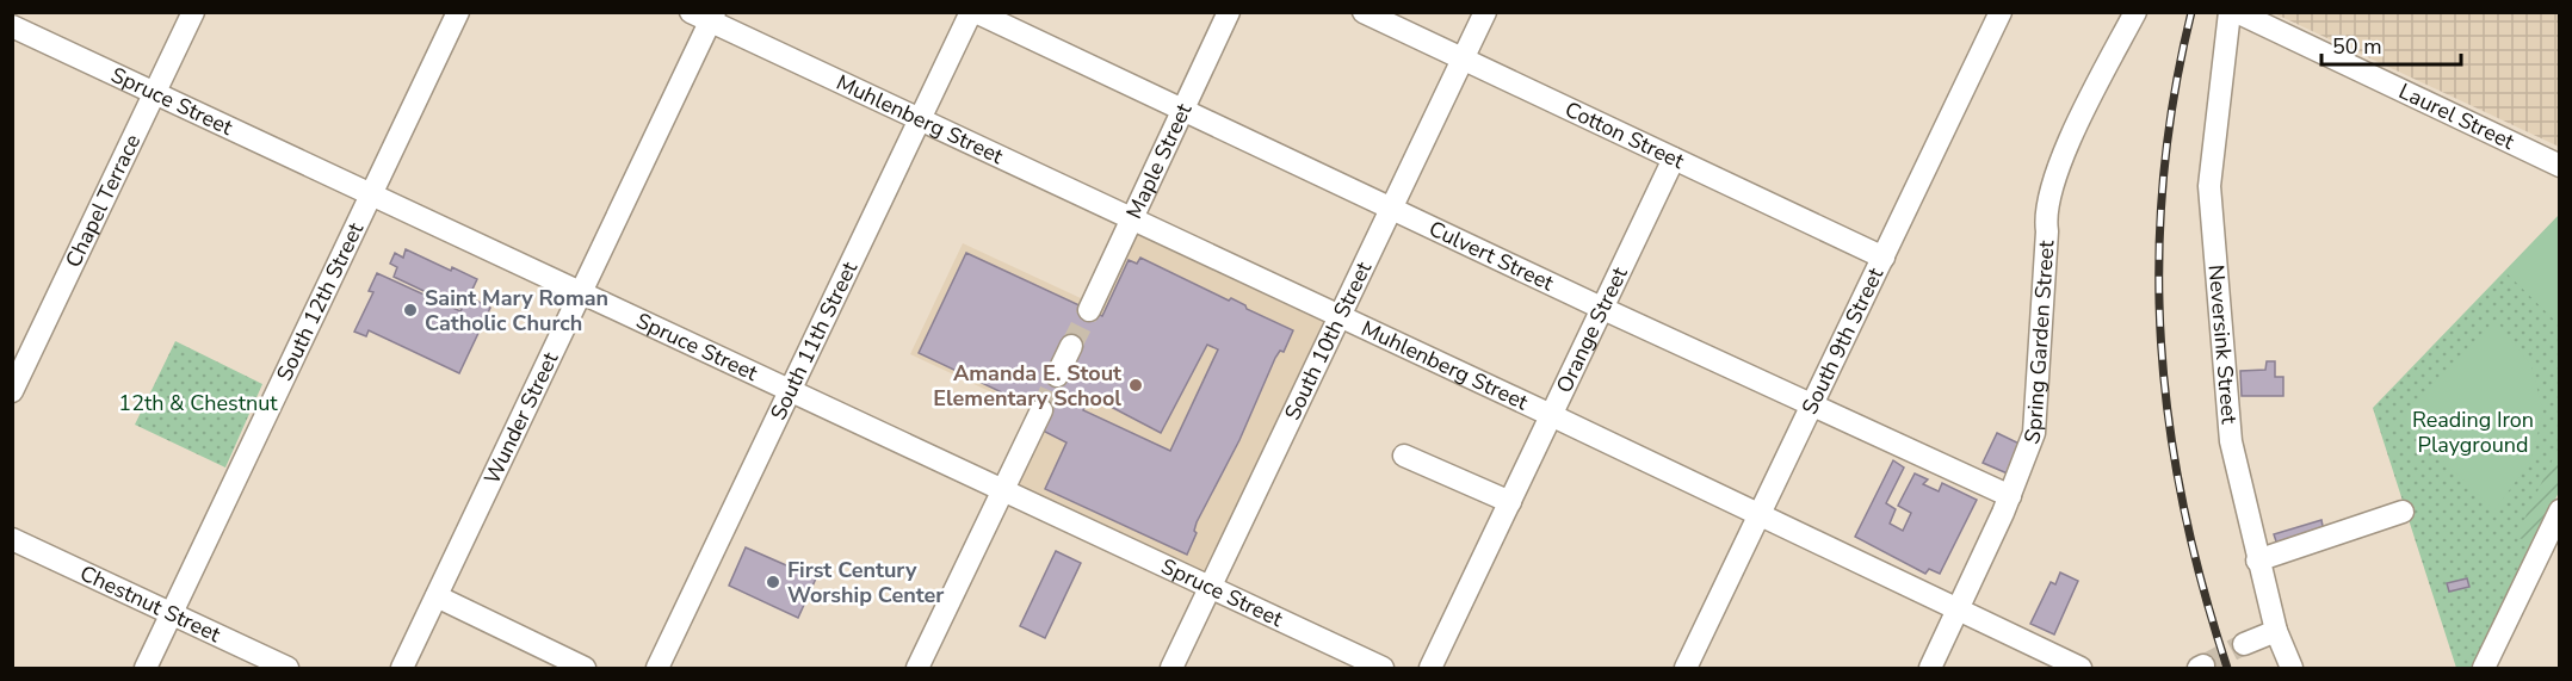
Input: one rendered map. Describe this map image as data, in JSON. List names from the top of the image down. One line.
{"streets":{"street":["Spruce Street","Laurel Street","Muhlenberg Street","Cotton Street","Maple Street","Chapel Terrace","Culvert Street","South 12th Street","Orange Street","South 11th Street","South 10th Street","South 9th Street","Spring Garden Street","Neversink Street","Wunder Street","Chestnut Street"]},"crossings":[["Spruce Street","Chapel Terrace"],["Spruce Street","South 12th Street"],["Spruce Street","South 11th Street"],["Spruce Street","South 10th Street"],["Spruce Street","Wunder Street"],["Muhlenberg Street","Maple Street"],["Muhlenberg Street","Orange Street"],["Muhlenberg Street","South 11th Street"],["Muhlenberg Street","South 10th Street"],["Muhlenberg Street","South 9th Street"],["Muhlenberg Street","Spring Garden Street"],["Muhlenberg Street","Wunder Street"],["Cotton Street","Orange Street"],["Cotton Street","South 10th Street"],["Cotton Street","South 9th Street"],["Maple Street","Culvert Street"],["Culvert Street","Orange Street"],["Culvert Street","South 11th Street"],["Culvert Street","South 10th Street"],["Culvert Street","South 9th Street"],["Culvert Street","Spring Garden Street"],["South 12th Street","Chestnut Street"]],"parks":["12th & Chestnut","Reading Iron Playground"],"places":["Saint Mary Roman Catholic Church","Amanda E. Stout Elementary School","First Century Worship Center"],"scale_bar":"50 m"}
